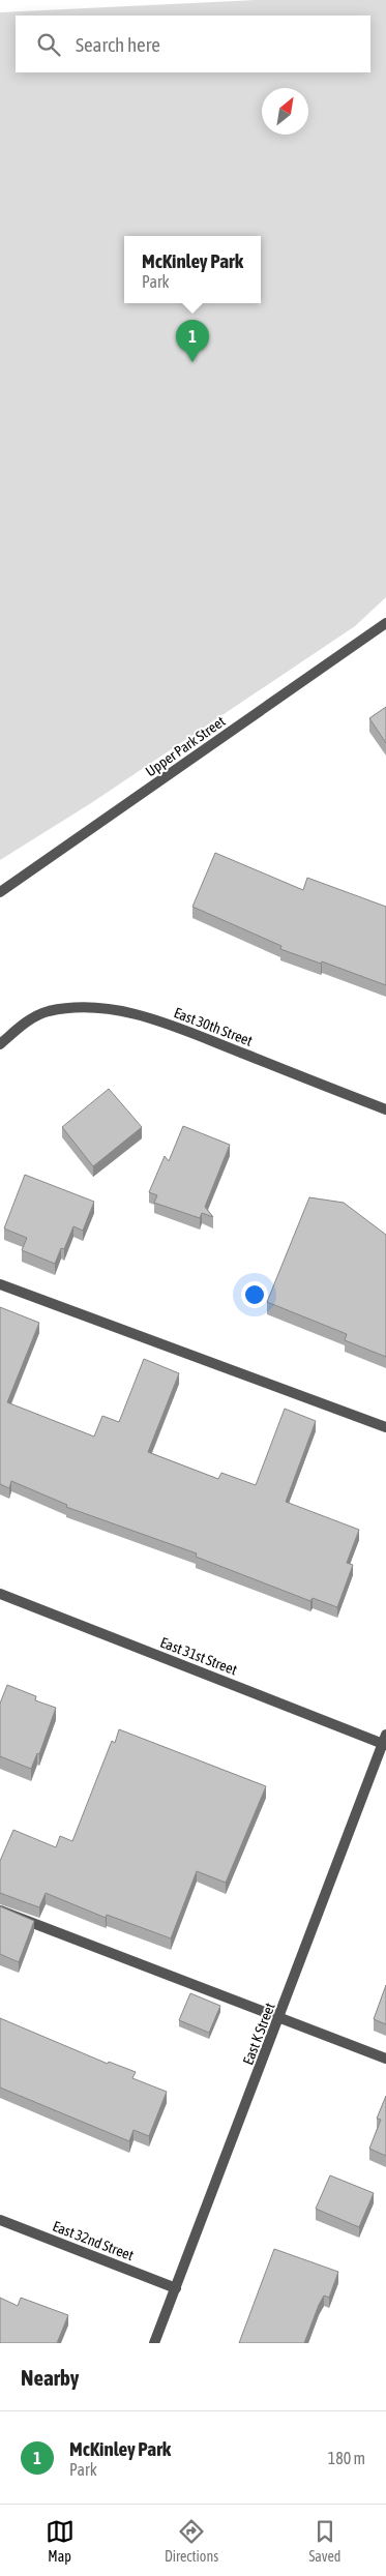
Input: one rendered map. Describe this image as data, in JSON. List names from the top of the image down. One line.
{"streets":{"street":["Upper Park Street","East 30th Street","East 31st Street","East K Street","East 32nd Street"]},"crossings":[["East 31st Street","East K Street"],["East K Street","East 32nd Street"]],"north":"top right","page":{"search":"Search here","popup":["McKinley Park","Park"],"pins":"1","heading":"Nearby","list":[{"mark":"1","name":"McKinley Park","note":"Park","value":"180 m"}],"nav":["Map","Directions","Saved"]}}
